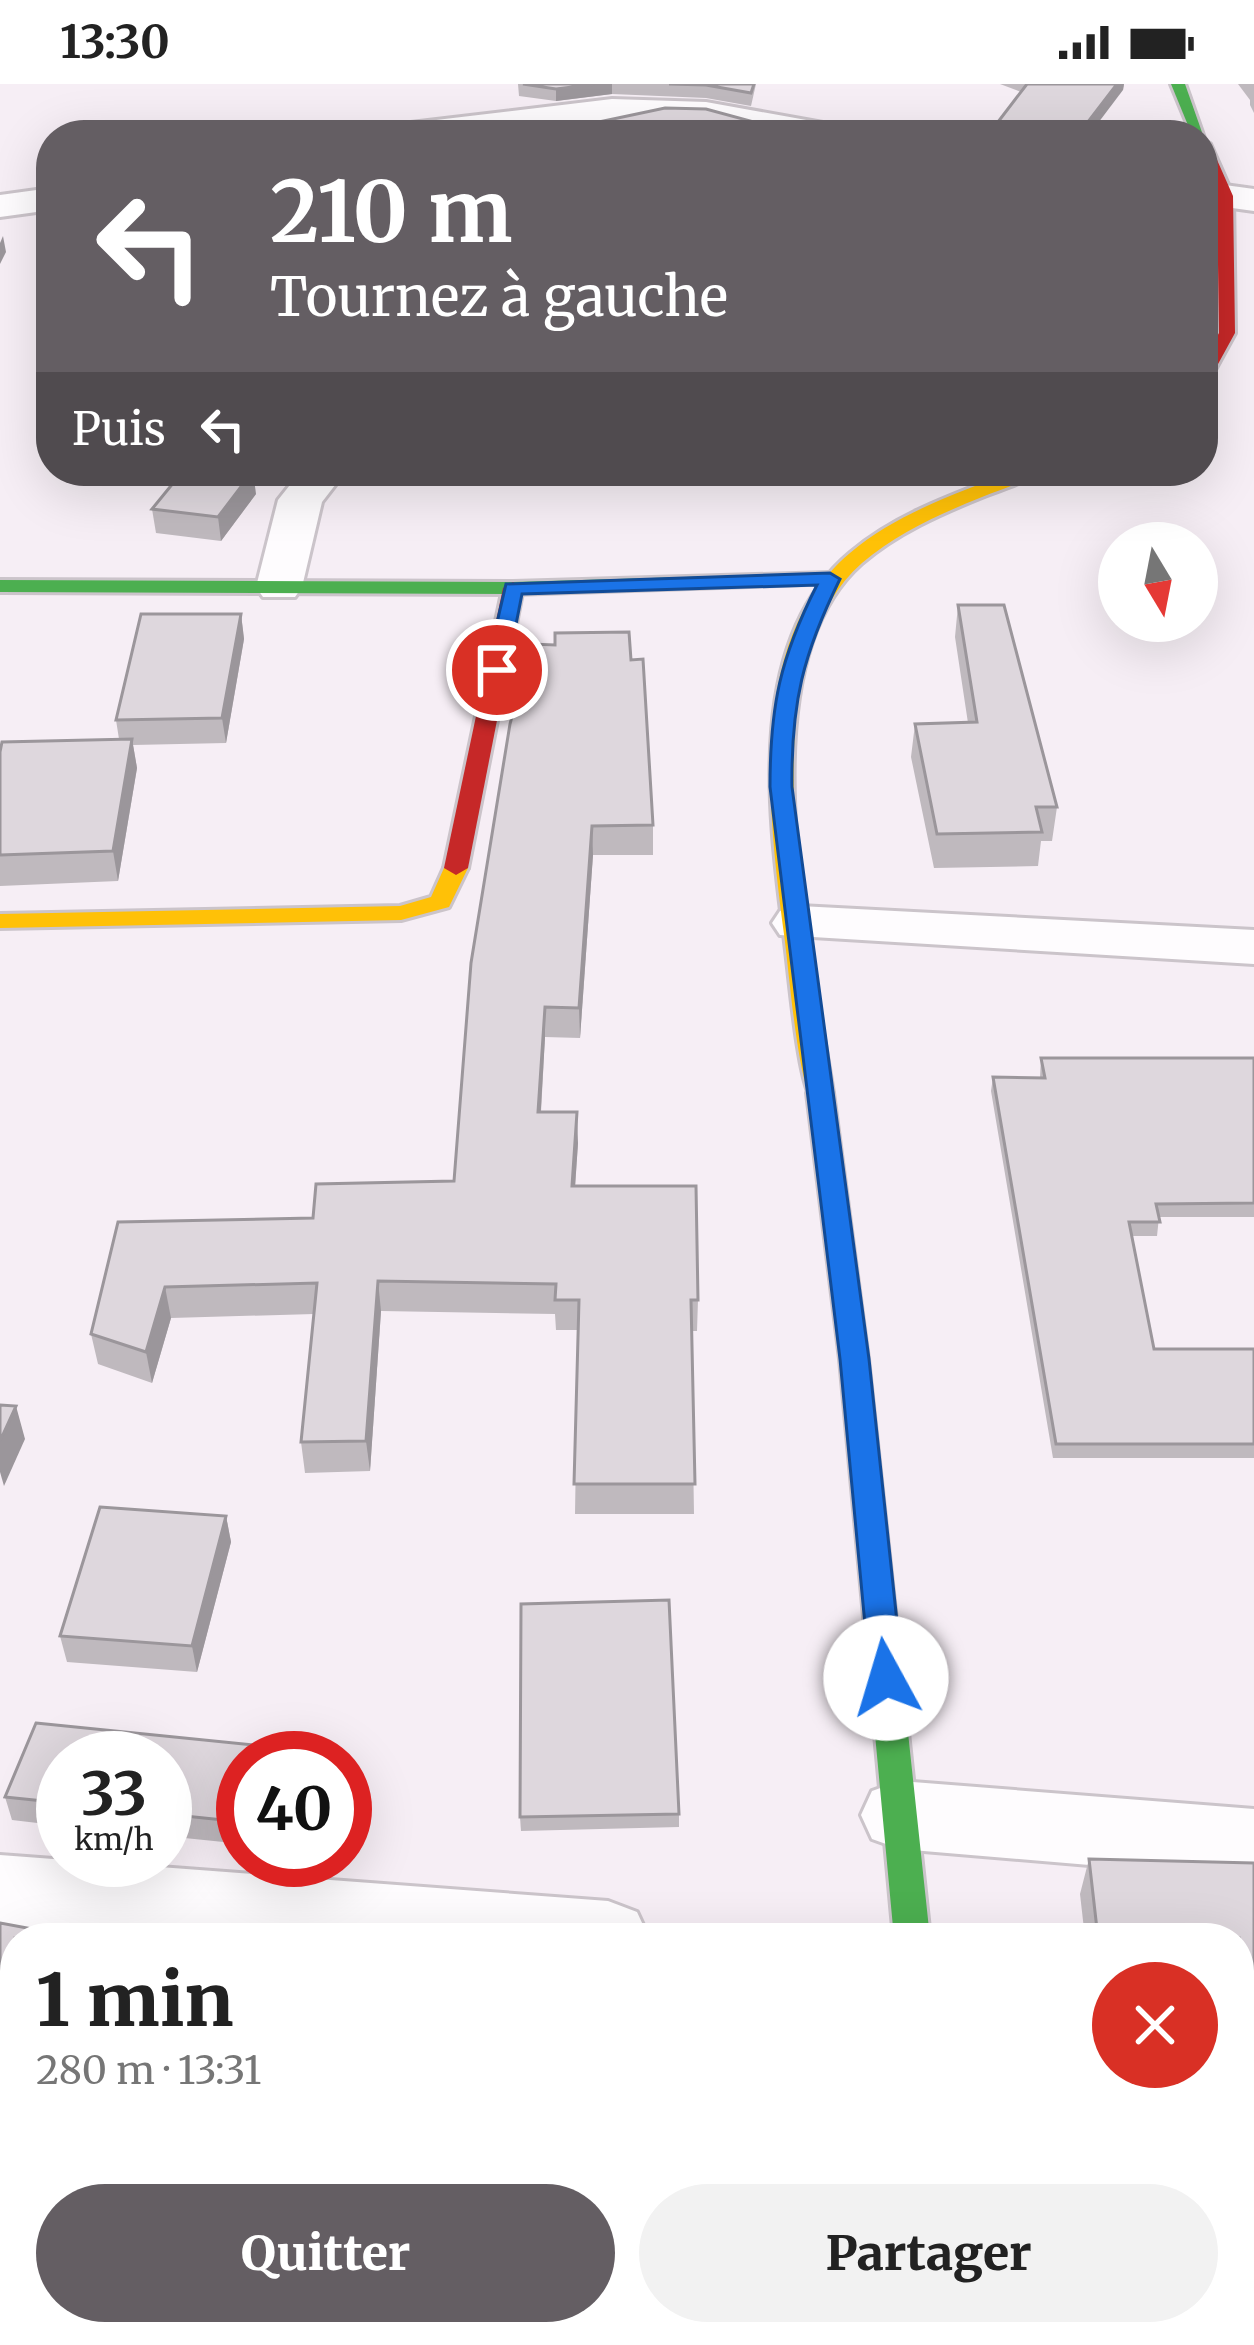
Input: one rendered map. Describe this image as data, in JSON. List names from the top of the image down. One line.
{"north":"bottom","page":{"status":"13:30","turn":["210 m","Tournez à gauche"],"then":"Puis","speed":"33 km/h","limit":"40","heading":["1 min","280 m · 13:31"],"buttons":["Quitter","Partager"]}}
